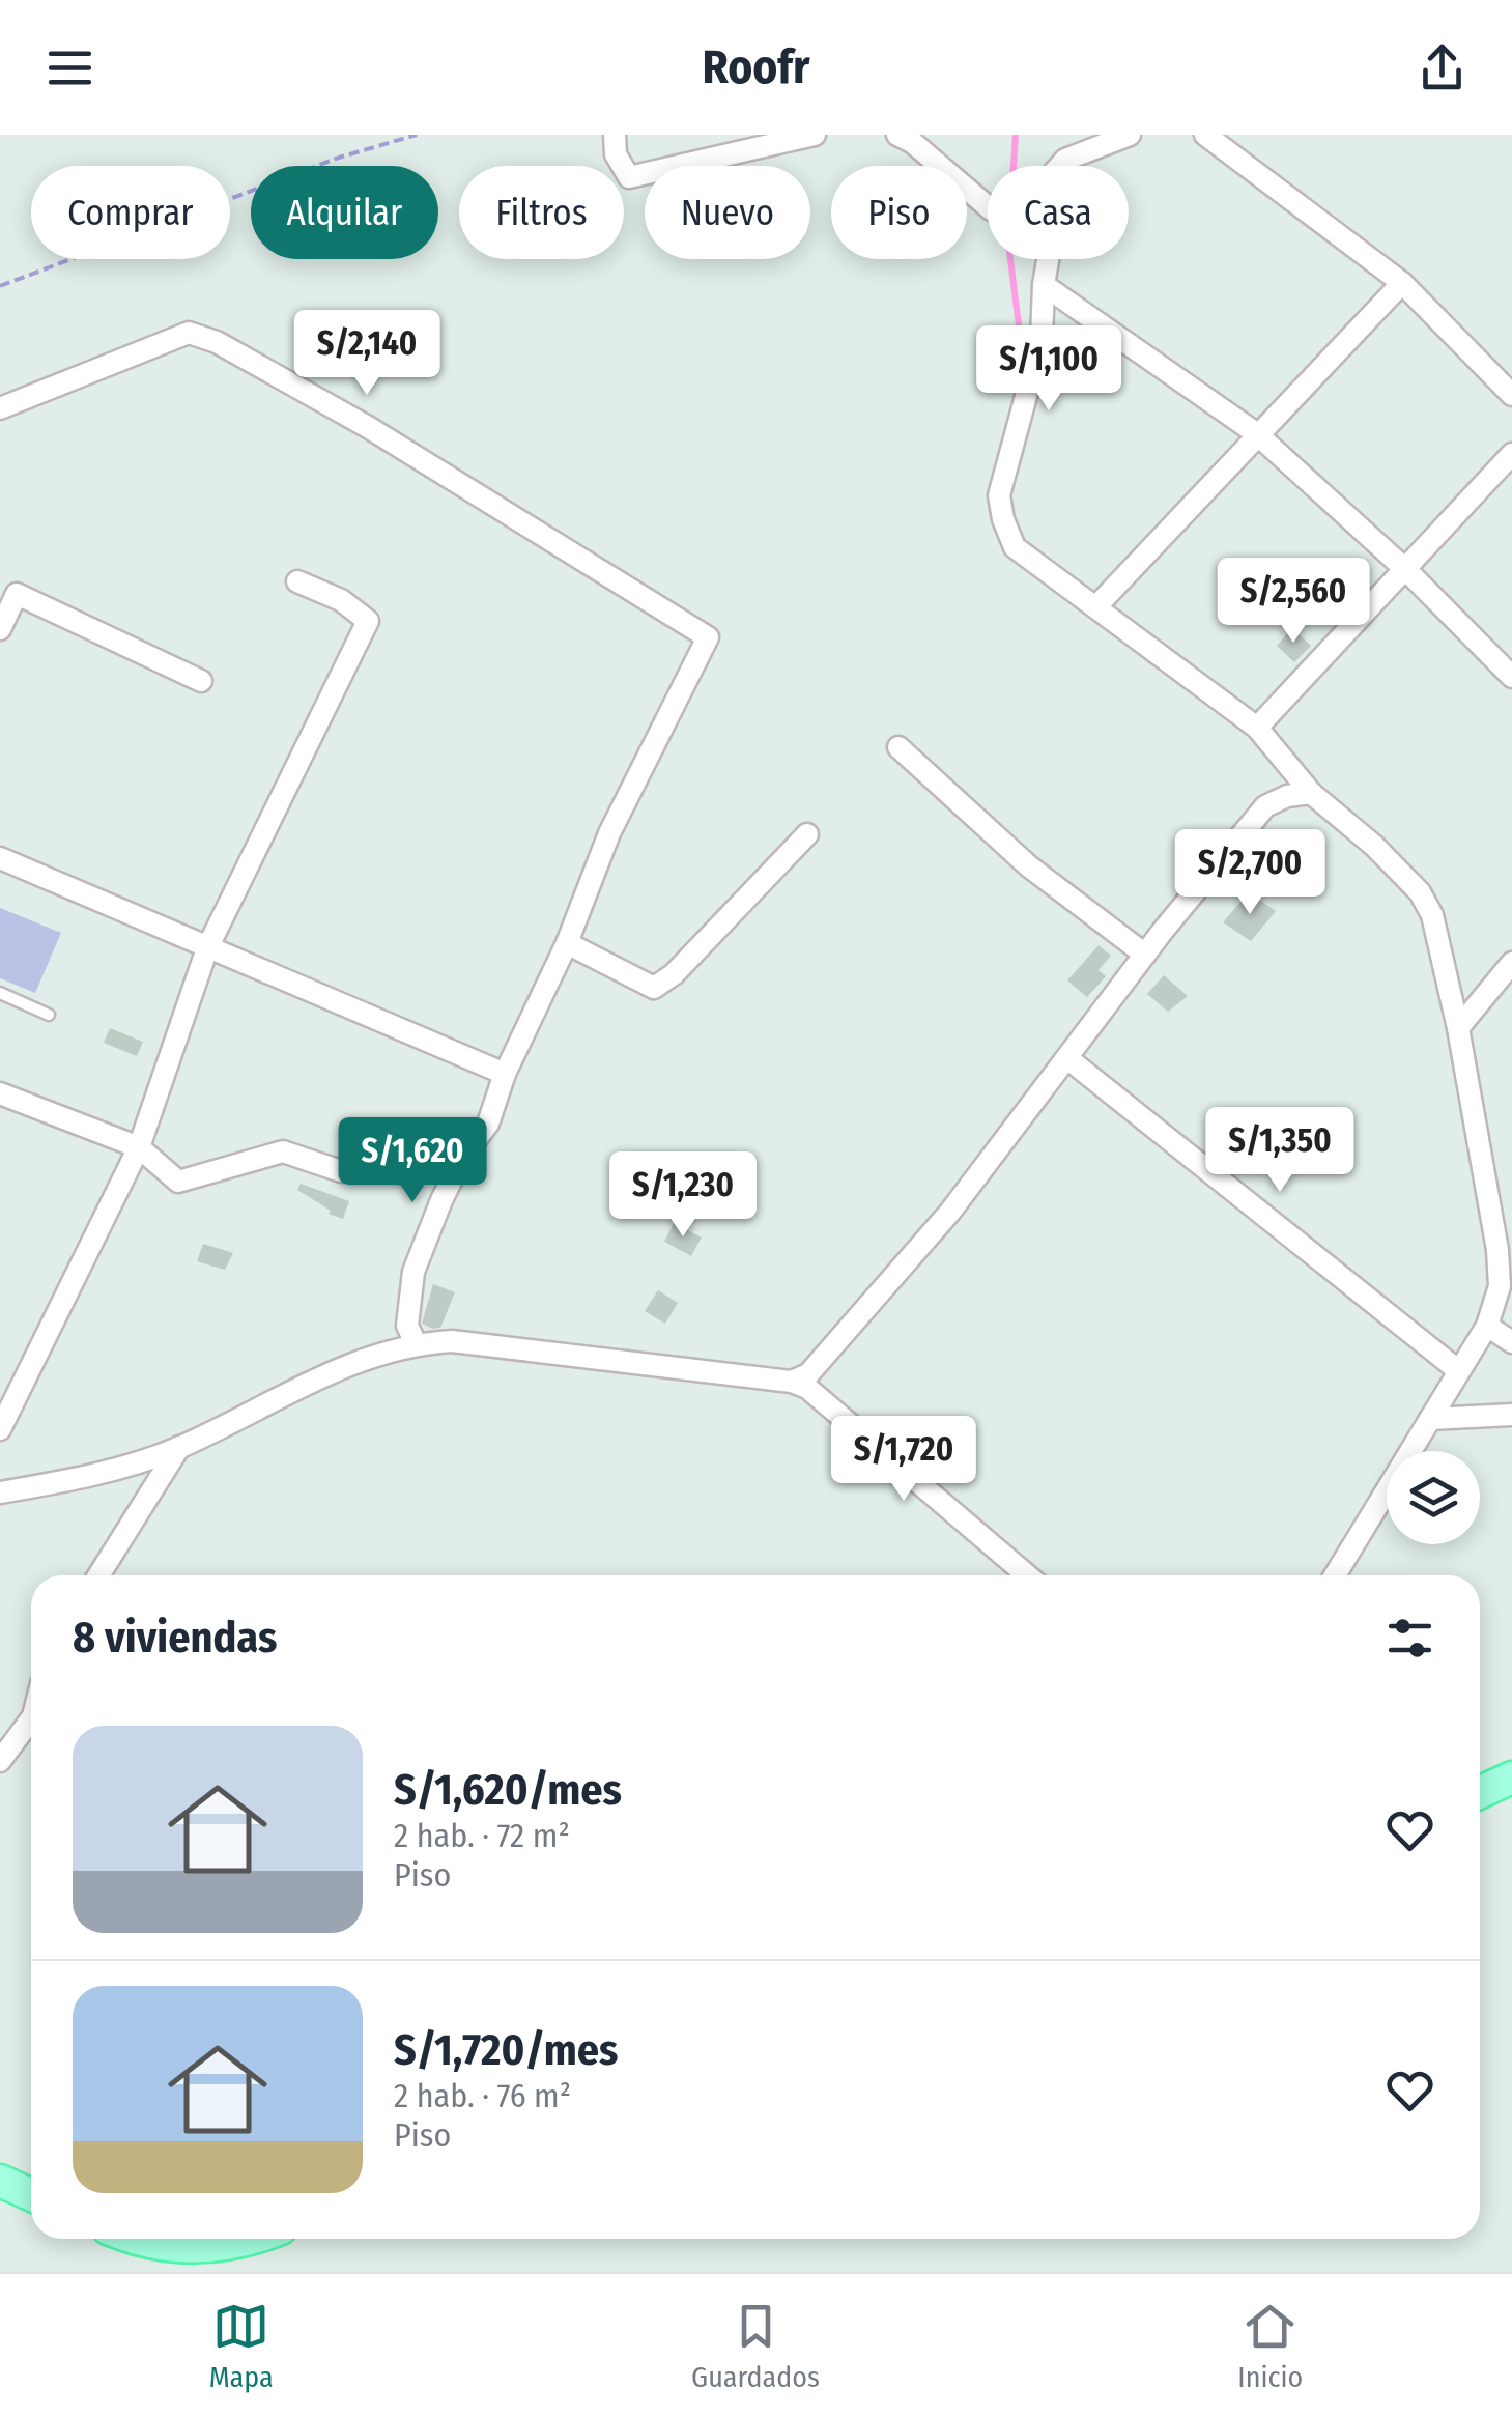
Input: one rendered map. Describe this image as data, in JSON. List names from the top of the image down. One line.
{"page":{"header":"Roofr","chip":["Comprar","Alquilar","Filtros","Nuevo","Piso","Casa"],"price":["S/2,140","S/1,100","S/2,560","S/2,700","S/1,350","S/1,620","S/1,230","S/1,720"],"heading":"8 viviendas","list":[{"name":"S/1,620/mes","note":"2 hab. · 72 m² · Piso"},{"name":"S/1,720/mes","note":"2 hab. · 76 m² · Piso"}],"tabs":["Mapa","Guardados","Inicio"]}}
